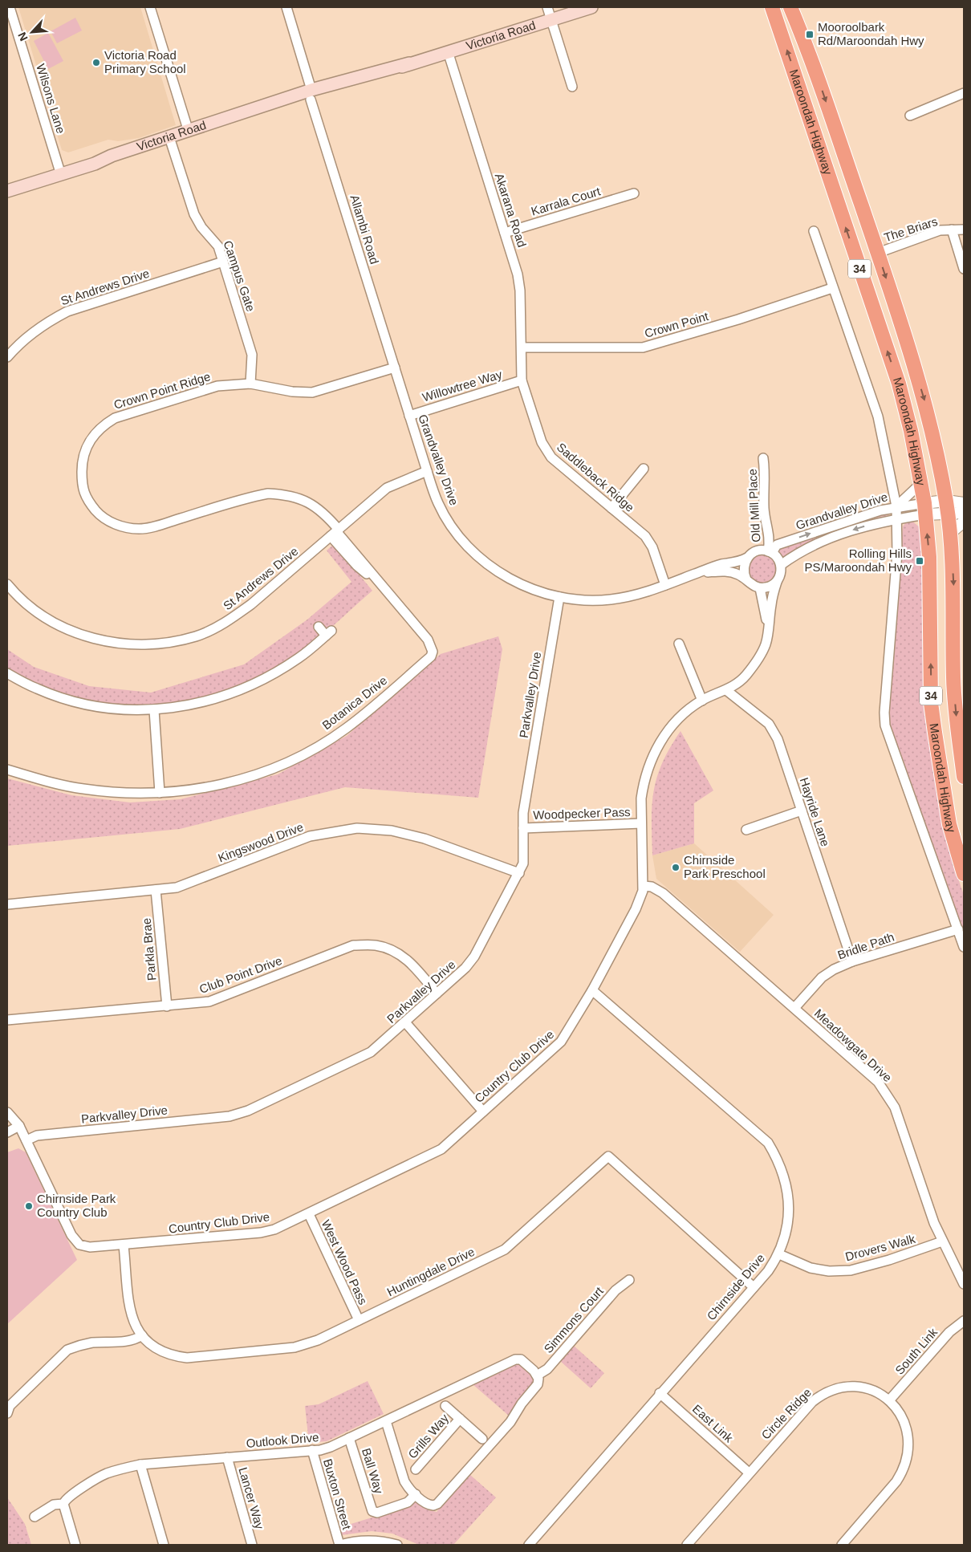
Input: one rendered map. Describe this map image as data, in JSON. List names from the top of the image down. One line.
{"streets":{"highway":["Maroondah Highway","34"],"main road":["Victoria Road"],"street":["Wilsons Lane","Karrala Court","Akarana Road","Allambi Road","The Briars","Campus Gate","St Andrews Drive","Crown Point","Willowtree Way","Crown Point Ridge","Grandvalley Drive","Saddleback Ridge","Old Mill Place","Parkvalley Drive","Botanica Drive","Hayride Lane","Woodpecker Pass","Kingswood Drive","Bridle Path","Parkla Brae","Club Point Drive","Meadowgate Drive","Country Club Drive","Drovers Walk","West Wood Pass","Huntingdale Drive","Chirnside Drive","Simmons Court","South Link","Circle Ridge","East Link","Grills Way","Outlook Drive","Ball Way","Buxton Street","Lancer Way"]},"crossings":[["Victoria Road","Wilsons Lane"],["Victoria Road","Akarana Road"],["Victoria Road","Allambi Road"],["Victoria Road","Campus Gate"],["Maroondah Highway","The Briars"],["Maroondah Highway","Grandvalley Drive"],["Karrala Court","Akarana Road"],["Akarana Road","Crown Point"],["Akarana Road","Willowtree Way"],["Akarana Road","Saddleback Ridge"],["Allambi Road","Crown Point Ridge"],["Allambi Road","Grandvalley Drive"],["Campus Gate","St Andrews Drive"],["Campus Gate","Crown Point Ridge"],["St Andrews Drive","Crown Point Ridge"],["St Andrews Drive","Grandvalley Drive"],["St Andrews Drive","Botanica Drive"],["Willowtree Way","Grandvalley Drive"],["Willowtree Way","Saddleback Ridge"],["Crown Point Ridge","Grandvalley Drive"],["Crown Point Ridge","Botanica Drive"],["Grandvalley Drive","Saddleback Ridge"],["Grandvalley Drive","Old Mill Place"],["Grandvalley Drive","Parkvalley Drive"],["Grandvalley Drive","Country Club Drive"],["Old Mill Place","Country Club Drive"],["Parkvalley Drive","Woodpecker Pass"],["Parkvalley Drive","Kingswood Drive"],["Parkvalley Drive","Club Point Drive"],["Parkvalley Drive","Country Club Drive"],["Hayride Lane","Bridle Path"],["Hayride Lane","Country Club Drive"],["Woodpecker Pass","Country Club Drive"],["Kingswood Drive","Parkla Brae"],["Bridle Path","Meadowgate Drive"],["Parkla Brae","Club Point Drive"],["Meadowgate Drive","Country Club Drive"],["Meadowgate Drive","Drovers Walk"],["Country Club Drive","West Wood Pass"],["Country Club Drive","Huntingdale Drive"],["Country Club Drive","Chirnside Drive"],["Drovers Walk","Chirnside Drive"],["West Wood Pass","Huntingdale Drive"],["Huntingdale Drive","Chirnside Drive"],["Chirnside Drive","East Link"],["Simmons Court","Outlook Drive"],["South Link","Circle Ridge"],["Circle Ridge","East Link"],["Outlook Drive","Ball Way"],["Outlook Drive","Buxton Street"],["Outlook Drive","Lancer Way"]],"places":{"transit":["Mooroolbark Rd/Maroondah Hwy","Rolling Hills PS/Maroondah Hwy"],"other":["Victoria Road Primary School","Chirnside Park Preschool","Chirnside Park Country Club"]},"north":"bottom left"}
